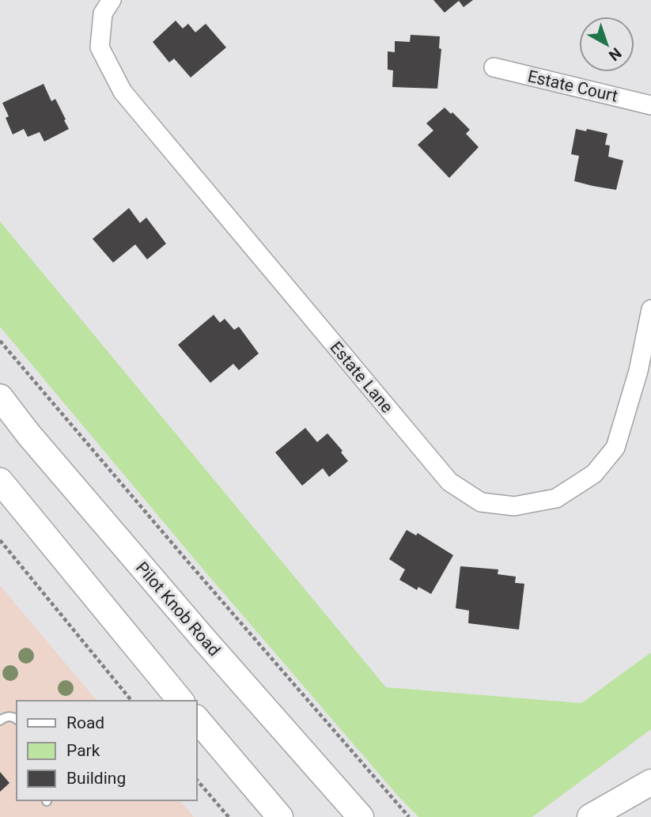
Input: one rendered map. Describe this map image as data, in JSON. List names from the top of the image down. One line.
{"streets":{"main road":["Pilot Knob Road"],"street":["Estate Court","Estate Lane"]},"legend":["Road","Park","Building"],"north":"bottom right"}
